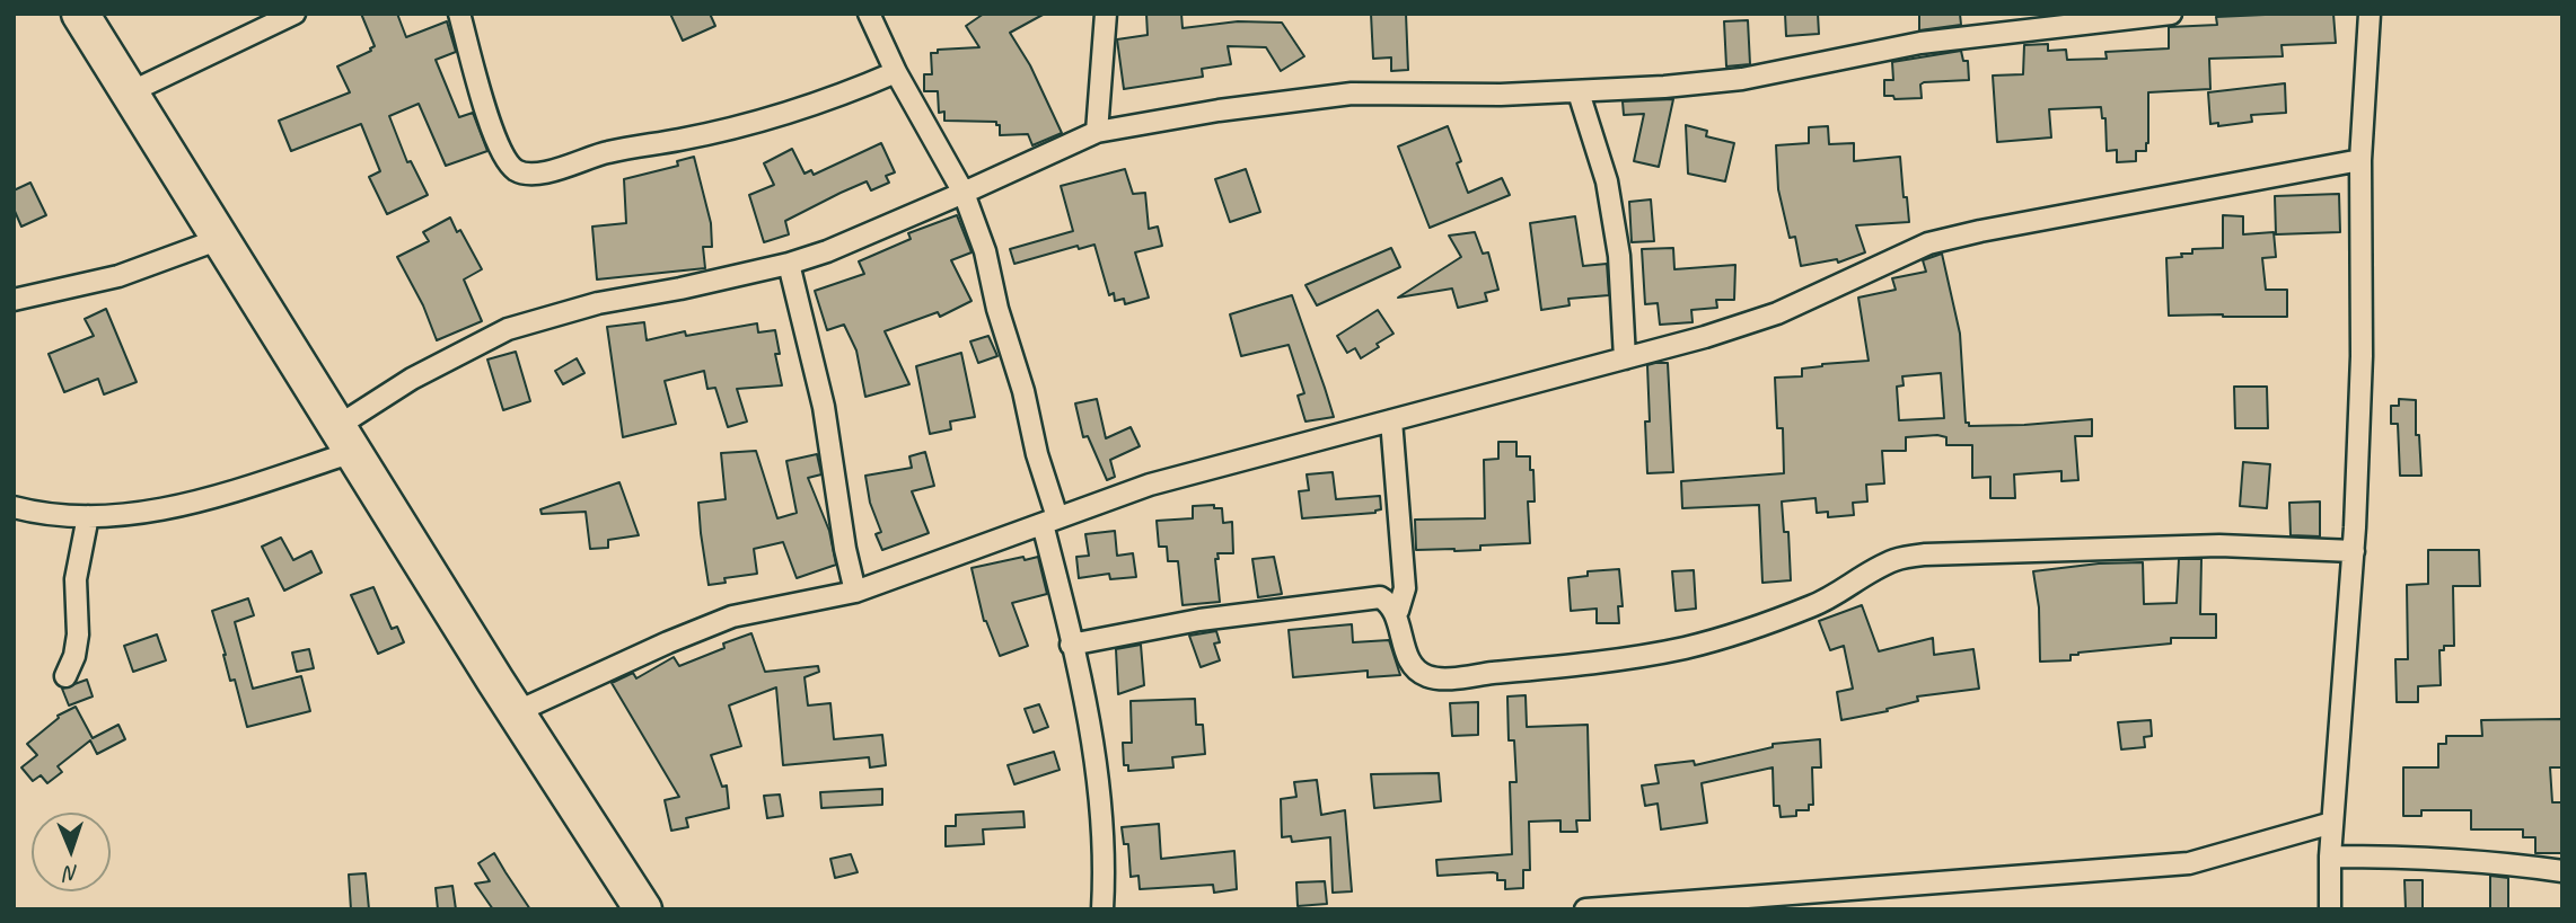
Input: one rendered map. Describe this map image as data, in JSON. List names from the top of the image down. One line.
{"north":"bottom"}
